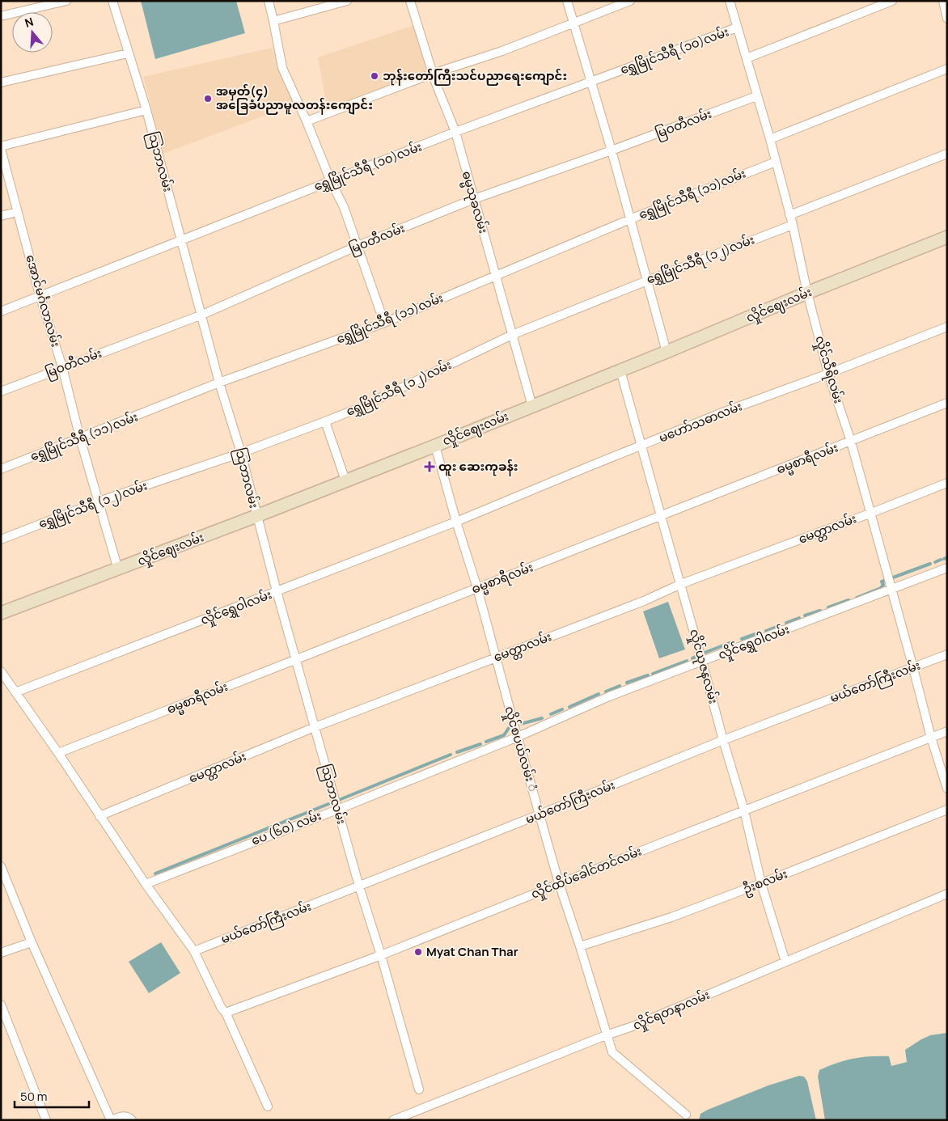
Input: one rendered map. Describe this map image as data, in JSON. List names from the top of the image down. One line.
{"streets":{"street":["ရွှေမြိုင်သီရီ (၁၀)လမ်း","မြဝတီလမ်း","သြဘာလမ်း","ရွှေမြိုင်သီရီ (၁၁)လမ်း","ဓမ္မသုခလမ်း","ရွှေမြိုင်သီရီ (၁၂)လမ်း","အောင်မင်္ဂလာလမ်း","လှိုင်ဈေးလမ်း","လှိုင်သီရိလမ်း","မဟော်သဓာလမ်း","ဓမ္မစာရီလမ်း","မေတ္တာလမ်း","လှိုင်ရွှေဝါလမ်း","လှိုင်ယုဇနလမ်း","မယ်တော်ကြီးလမ်း","လှိုင်စပယ်လမ်း ံ","ပေ (၆၀) လမ်း","လှိုင်ထိပ်ခေါင်တင်လမ်း","ဦးစလမ်း","လှိုင်ရတနာလမ်း"]},"crossings":[["ရွှေမြိုင်သီရီ (၁၀)လမ်း","သြဘာလမ်း"],["ရွှေမြိုင်သီရီ (၁၀)လမ်း","ဓမ္မသုခလမ်း"],["ရွှေမြိုင်သီရီ (၁၀)လမ်း","အောင်မင်္ဂလာလမ်း"],["ရွှေမြိုင်သီရီ (၁၀)လမ်း","လှိုင်သီရိလမ်း"],["မြဝတီလမ်း","သြဘာလမ်း"],["မြဝတီလမ်း","ဓမ္မသုခလမ်း"],["မြဝတီလမ်း","အောင်မင်္ဂလာလမ်း"],["မြဝတီလမ်း","လှိုင်သီရိလမ်း"],["သြဘာလမ်း","ရွှေမြိုင်သီရီ (၁၁)လမ်း"],["သြဘာလမ်း","ရွှေမြိုင်သီရီ (၁၂)လမ်း"],["သြဘာလမ်း","လှိုင်ဈေးလမ်း"],["သြဘာလမ်း","ဓမ္မစာရီလမ်း"],["သြဘာလမ်း","မေတ္တာလမ်း"],["သြဘာလမ်း","လှိုင်ရွှေဝါလမ်း"],["သြဘာလမ်း","မယ်တော်ကြီးလမ်း"],["သြဘာလမ်း","ပေ (၆၀) လမ်း"],["သြဘာလမ်း","လှိုင်ထိပ်ခေါင်တင်လမ်း"],["ရွှေမြိုင်သီရီ (၁၁)လမ်း","ဓမ္မသုခလမ်း"],["ရွှေမြိုင်သီရီ (၁၁)လမ်း","အောင်မင်္ဂလာလမ်း"],["ရွှေမြိုင်သီရီ (၁၁)လမ်း","လှိုင်သီရိလမ်း"],["ဓမ္မသုခလမ်း","ရွှေမြိုင်သီရီ (၁၂)လမ်း"],["ဓမ္မသုခလမ်း","လှိုင်ဈေးလမ်း"],["ရွှေမြိုင်သီရီ (၁၂)လမ်း","အောင်မင်္ဂလာလမ်း"],["ရွှေမြိုင်သီရီ (၁၂)လမ်း","လှိုင်သီရိလမ်း"],["အောင်မင်္ဂလာလမ်း","လှိုင်ဈေးလမ်း"],["လှိုင်ဈေးလမ်း","လှိုင်သီရိလမ်း"],["လှိုင်ဈေးလမ်း","လှိုင်ယုဇနလမ်း"],["လှိုင်ဈေးလမ်း","လှိုင်စပယ်လမ်း ံ"],["လှိုင်သီရိလမ်း","မဟော်သဓာလမ်း"],["လှိုင်သီရိလမ်း","ဓမ္မစာရီလမ်း"],["လှိုင်သီရိလမ်း","မေတ္တာလမ်း"],["လှိုင်သီရိလမ်း","လှိုင်ရွှေဝါလမ်း"],["မဟော်သဓာလမ်း","လှိုင်ရွှေဝါလမ်း"],["မဟော်သဓာလမ်း","လှိုင်ယုဇနလမ်း"],["မဟော်သဓာလမ်း","လှိုင်စပယ်လမ်း ံ"],["ဓမ္မစာရီလမ်း","လှိုင်ယုဇနလမ်း"],["ဓမ္မစာရီလမ်း","လှိုင်စပယ်လမ်း ံ"],["မေတ္တာလမ်း","လှိုင်ယုဇနလမ်း"],["မေတ္တာလမ်း","လှိုင်စပယ်လမ်း ံ"],["လှိုင်ရွှေဝါလမ်း","လှိုင်ယုဇနလမ်း"],["လှိုင်ရွှေဝါလမ်း","လှိုင်စပယ်လမ်း ံ"],["လှိုင်ရွှေဝါလမ်း","ပေ (၆၀) လမ်း"],["လှိုင်ယုဇနလမ်း","မယ်တော်ကြီးလမ်း"],["လှိုင်ယုဇနလမ်း","လှိုင်ထိပ်ခေါင်တင်လမ်း"],["လှိုင်ယုဇနလမ်း","ဦးစလမ်း"],["လှိုင်ယုဇနလမ်း","လှိုင်ရတနာလမ်း"],["မယ်တော်ကြီးလမ်း","လှိုင်စပယ်လမ်း ံ"],["လှိုင်စပယ်လမ်း ံ","ပေ (၆၀) လမ်း"],["လှိုင်စပယ်လမ်း ံ","လှိုင်ထိပ်ခေါင်တင်လမ်း"],["လှိုင်စပယ်လမ်း ံ","ဦးစလမ်း"],["လှိုင်စပယ်လမ်း ံ","လှိုင်ရတနာလမ်း"]],"places":{"other":["ဘုန်းတော်ကြီးသင်ပညာရေးကျောင်း","အမှတ်(၄) အခြေခံပညာမူလတန်းကျောင်း","Myat Chan Thar"],"health":["ထူး ဆေးကုခန်း"]},"scale_bar":"50 m","north":"top"}
